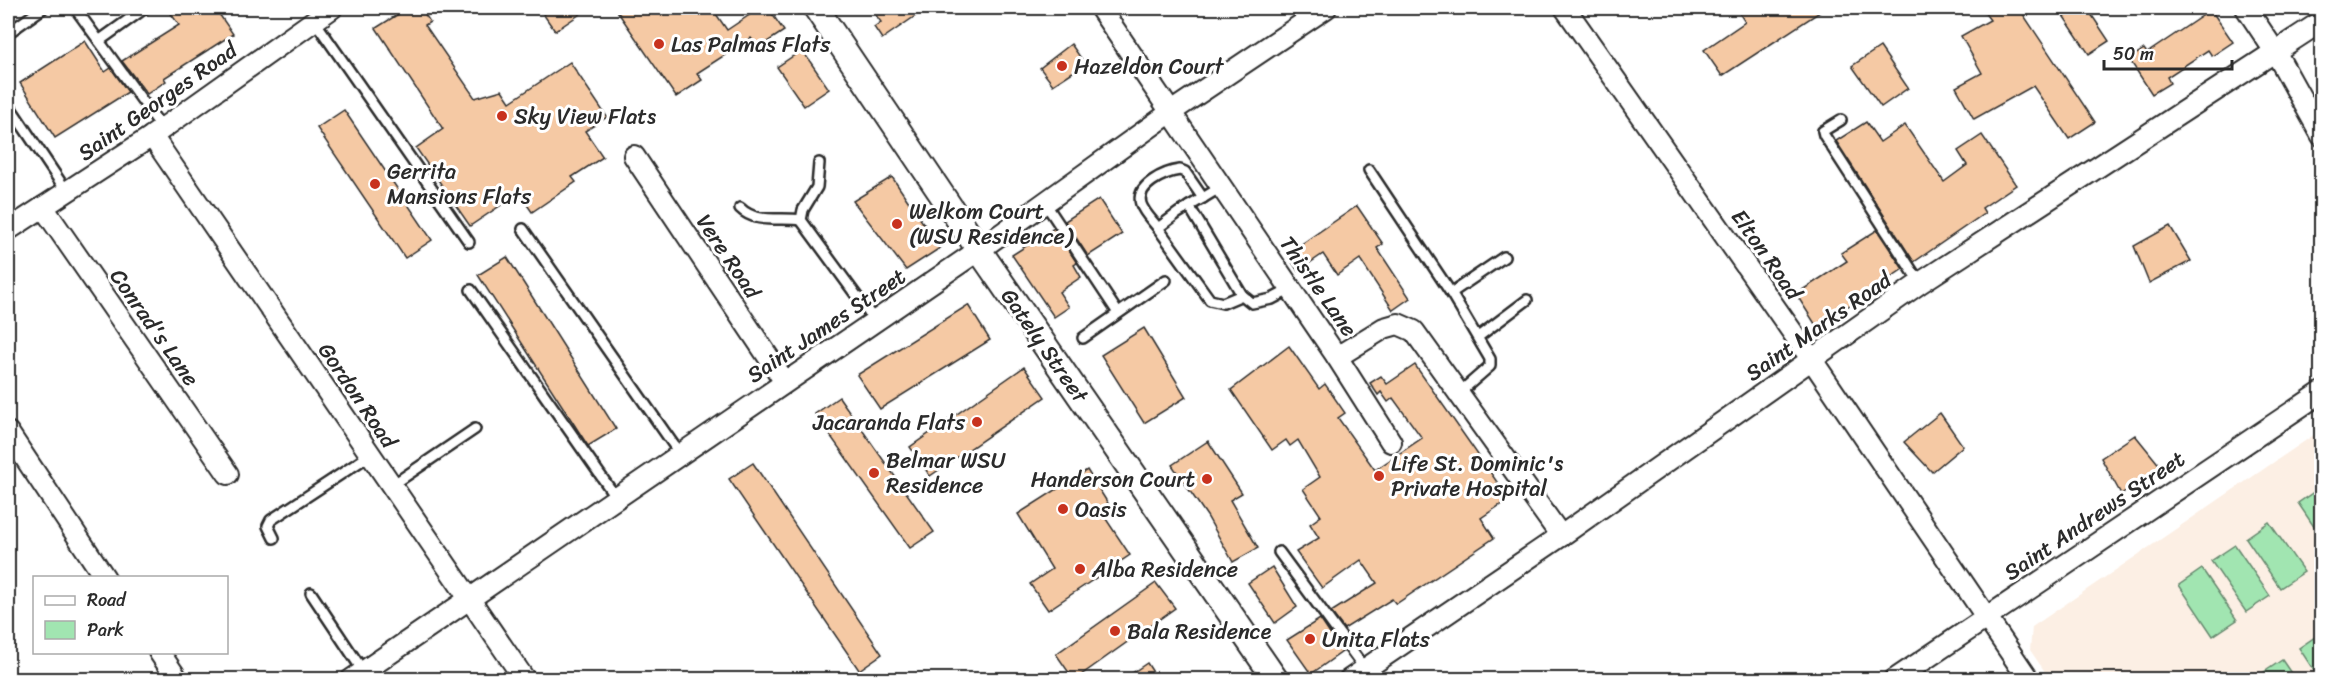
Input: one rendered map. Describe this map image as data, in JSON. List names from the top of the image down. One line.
{"streets":{"street":["Saint Georges Road","Elton Road","Vere Road","Thistle Lane","Saint James Street","Saint Marks Road","Conrad's Lane","Gately Street","Gordon Road","Saint Andrews Street"]},"crossings":[["Saint Georges Road","Conrad's Lane"],["Saint Georges Road","Gordon Road"],["Elton Road","Saint Marks Road"],["Elton Road","Saint Andrews Street"],["Vere Road","Saint James Street"],["Thistle Lane","Saint James Street"],["Thistle Lane","Saint Marks Road"],["Saint James Street","Gately Street"],["Saint James Street","Gordon Road"]],"places":["Las Palmas Flats","Hazeldon Court","Sky View Flats","Gerrita Mansions Flats","Welkom Court (WSU Residence)","Jacaranda Flats","Belmar WSU Residence","Life St. Dominic's Private Hospital","Handerson Court","Oasis","Alba Residence","Bala Residence","Unita Flats"],"legend":["Road","Park"],"scale_bar":"50 m"}
